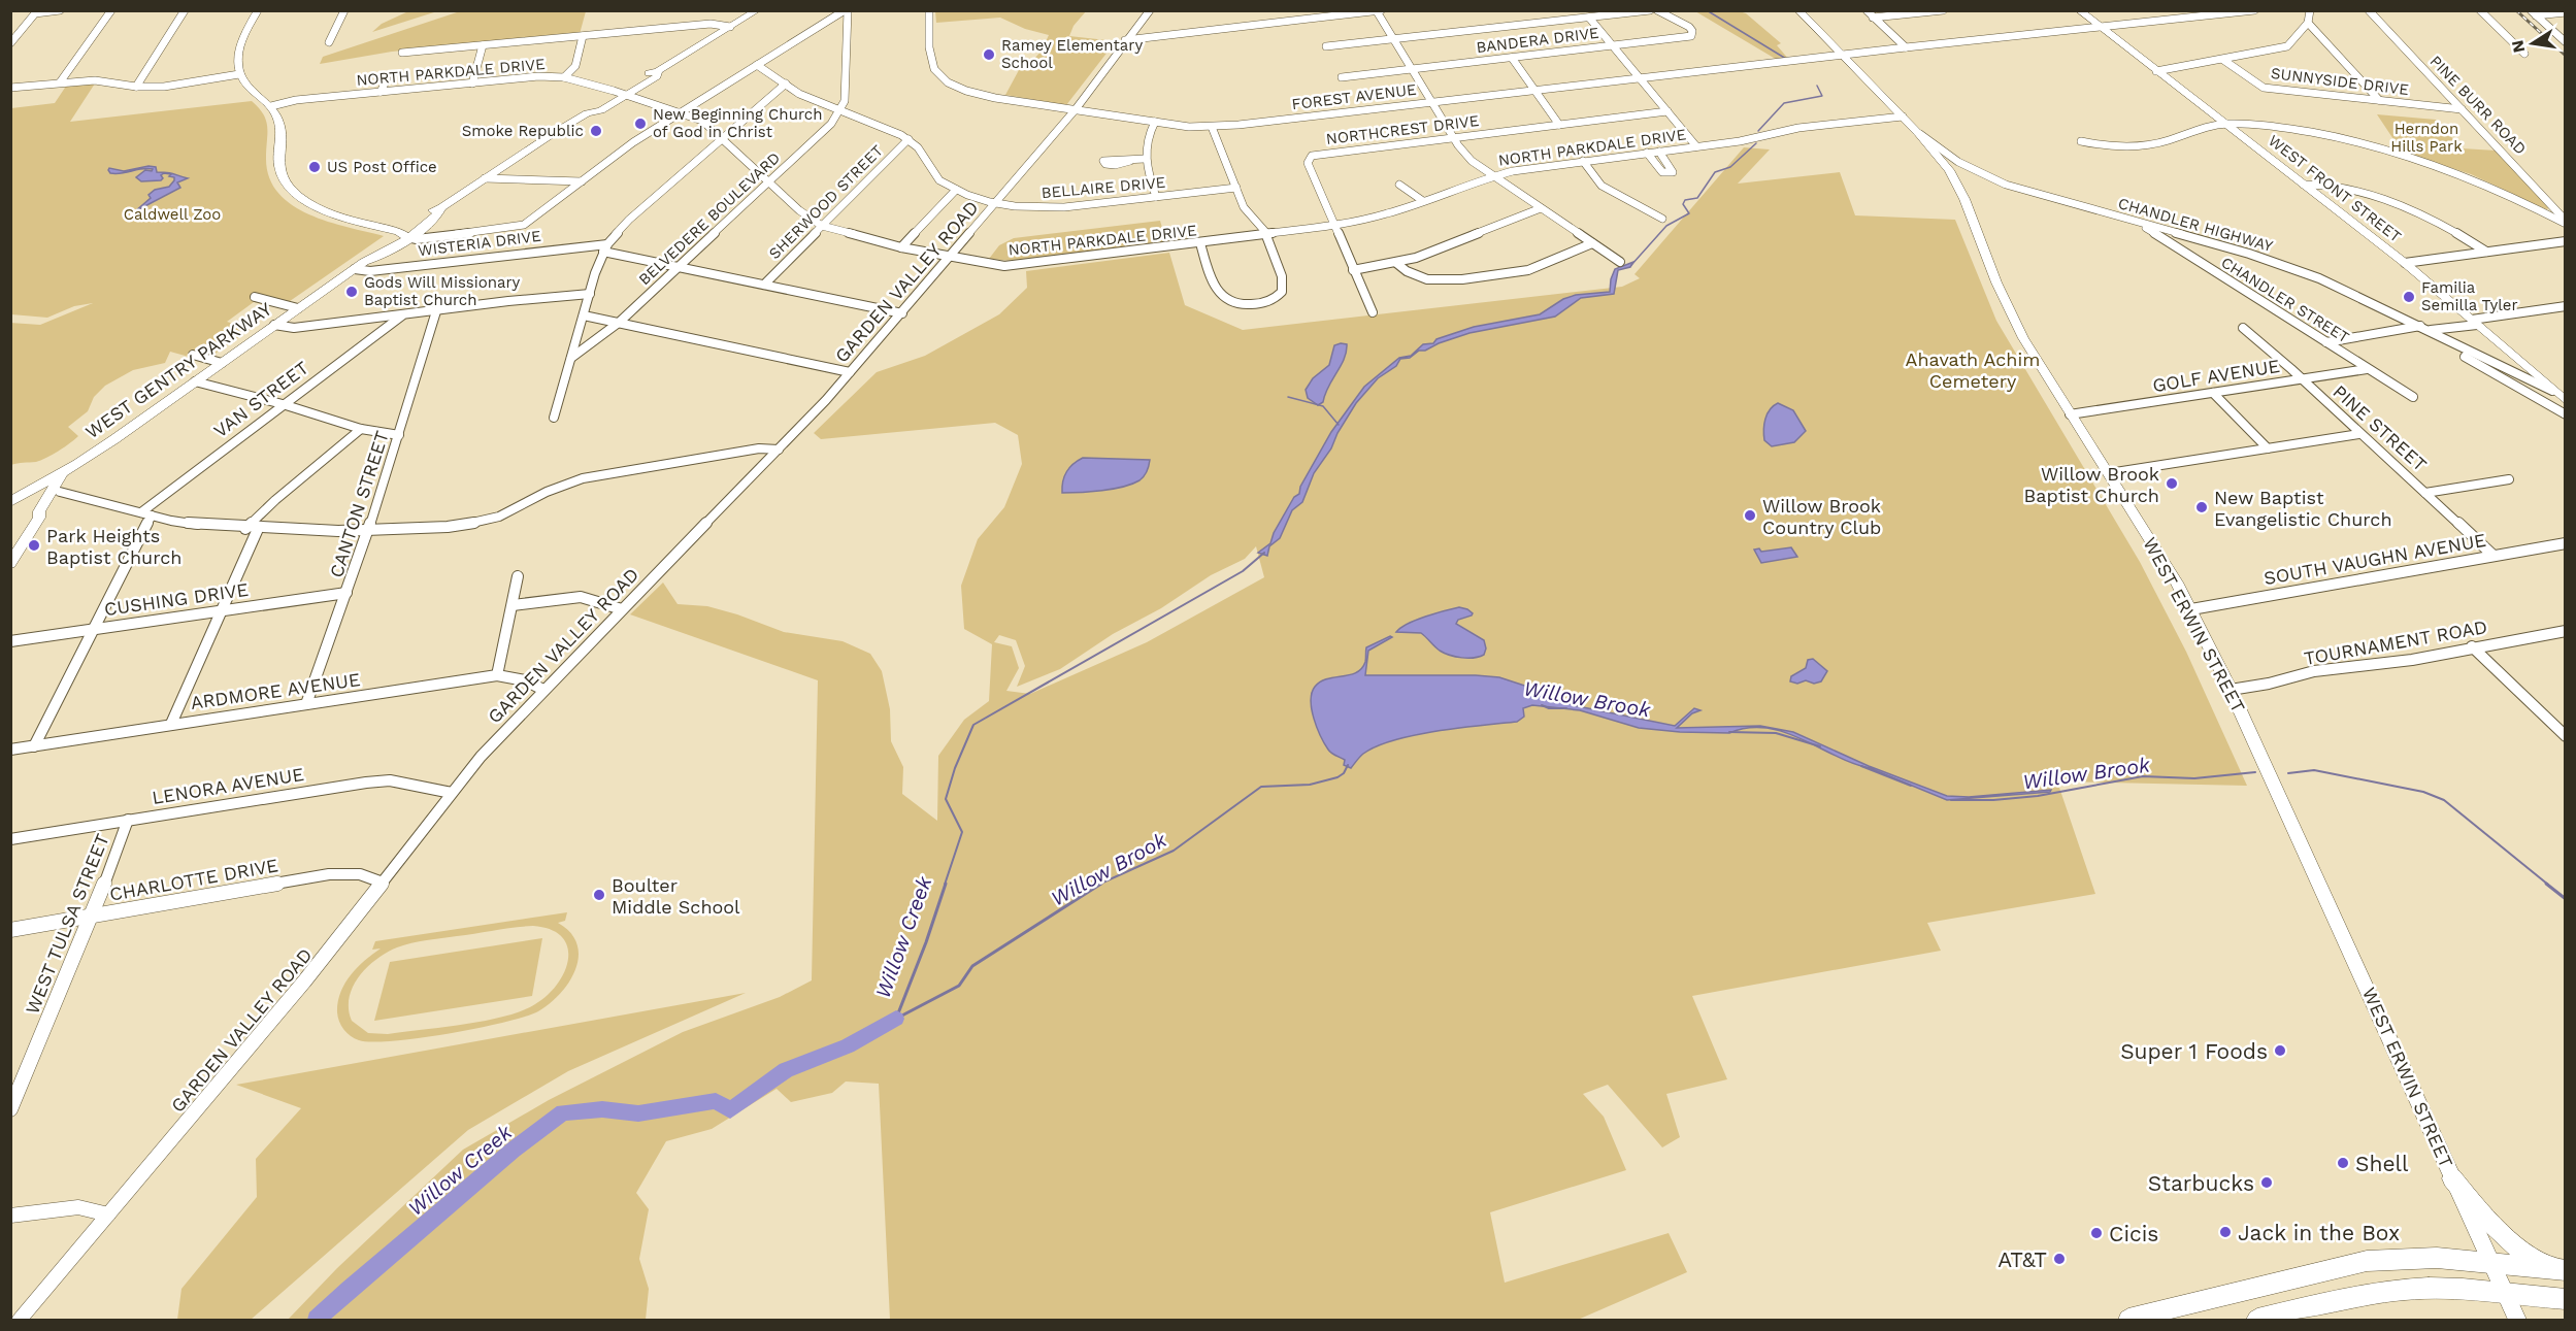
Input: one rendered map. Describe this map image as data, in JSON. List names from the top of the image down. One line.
{"streets":{"main road":["WEST FRONT STREET","WEST GENTRY PARKWAY","WEST ERWIN STREET"],"street":["BANDERA DRIVE","NORTH PARKDALE DRIVE","SUNNYSIDE DRIVE","FOREST AVENUE","PINE BURR ROAD","NORTHCREST DRIVE","BELLAIRE DRIVE","SHERWOOD STREET","BELVEDERE BOULEVARD","CHANDLER HIGHWAY","WISTERIA DRIVE","GARDEN VALLEY ROAD","CHANDLER STREET","GOLF AVENUE","VAN STREET","PINE STREET","CANTON STREET","SOUTH VAUGHN AVENUE","CUSHING DRIVE","TOURNAMENT ROAD","ARDMORE AVENUE","LENORA AVENUE","CHARLOTTE DRIVE","WEST TULSA STREET"]},"crossings":[["NORTH PARKDALE DRIVE","NORTHCREST DRIVE"],["NORTH PARKDALE DRIVE","SHERWOOD STREET"],["NORTH PARKDALE DRIVE","BELVEDERE BOULEVARD"],["NORTH PARKDALE DRIVE","GARDEN VALLEY ROAD"],["NORTH PARKDALE DRIVE","WEST GENTRY PARKWAY"],["NORTH PARKDALE DRIVE","WEST ERWIN STREET"],["SUNNYSIDE DRIVE","PINE BURR ROAD"],["FOREST AVENUE","WEST FRONT STREET"],["FOREST AVENUE","GARDEN VALLEY ROAD"],["FOREST AVENUE","WEST ERWIN STREET"],["BELLAIRE DRIVE","SHERWOOD STREET"],["BELLAIRE DRIVE","BELVEDERE BOULEVARD"],["BELLAIRE DRIVE","GARDEN VALLEY ROAD"],["WEST FRONT STREET","CHANDLER HIGHWAY"],["SHERWOOD STREET","WISTERIA DRIVE"],["BELVEDERE BOULEVARD","WISTERIA DRIVE"],["CHANDLER HIGHWAY","CHANDLER STREET"],["CHANDLER HIGHWAY","WEST ERWIN STREET"],["WISTERIA DRIVE","GARDEN VALLEY ROAD"],["WISTERIA DRIVE","WEST GENTRY PARKWAY"],["GARDEN VALLEY ROAD","ARDMORE AVENUE"],["GARDEN VALLEY ROAD","LENORA AVENUE"],["GARDEN VALLEY ROAD","CHARLOTTE DRIVE"],["CHANDLER STREET","GOLF AVENUE"],["GOLF AVENUE","PINE STREET"],["GOLF AVENUE","WEST ERWIN STREET"],["VAN STREET","CUSHING DRIVE"],["VAN STREET","ARDMORE AVENUE"],["PINE STREET","SOUTH VAUGHN AVENUE"],["CANTON STREET","CUSHING DRIVE"],["CANTON STREET","ARDMORE AVENUE"],["SOUTH VAUGHN AVENUE","WEST ERWIN STREET"],["WEST ERWIN STREET","TOURNAMENT ROAD"],["LENORA AVENUE","WEST TULSA STREET"],["CHARLOTTE DRIVE","WEST TULSA STREET"]],"water":["Willow Brook","Willow Creek"],"parks":["Herndon Hills Park","Caldwell Zoo","Ahavath Achim Cemetery"],"places":["Ramey Elementary School","New Beginning Church of God in Christ","Smoke Republic","US Post Office","Gods Will Missionary Baptist Church","Familia Semilla Tyler","Willow Brook Baptist Church","New Baptist Evangelistic Church","Willow Brook Country Club","Park Heights Baptist Church","Boulter Middle School","Super 1 Foods","Shell","Starbucks","Jack in the Box","Cicis","AT&T"],"north":"left"}
